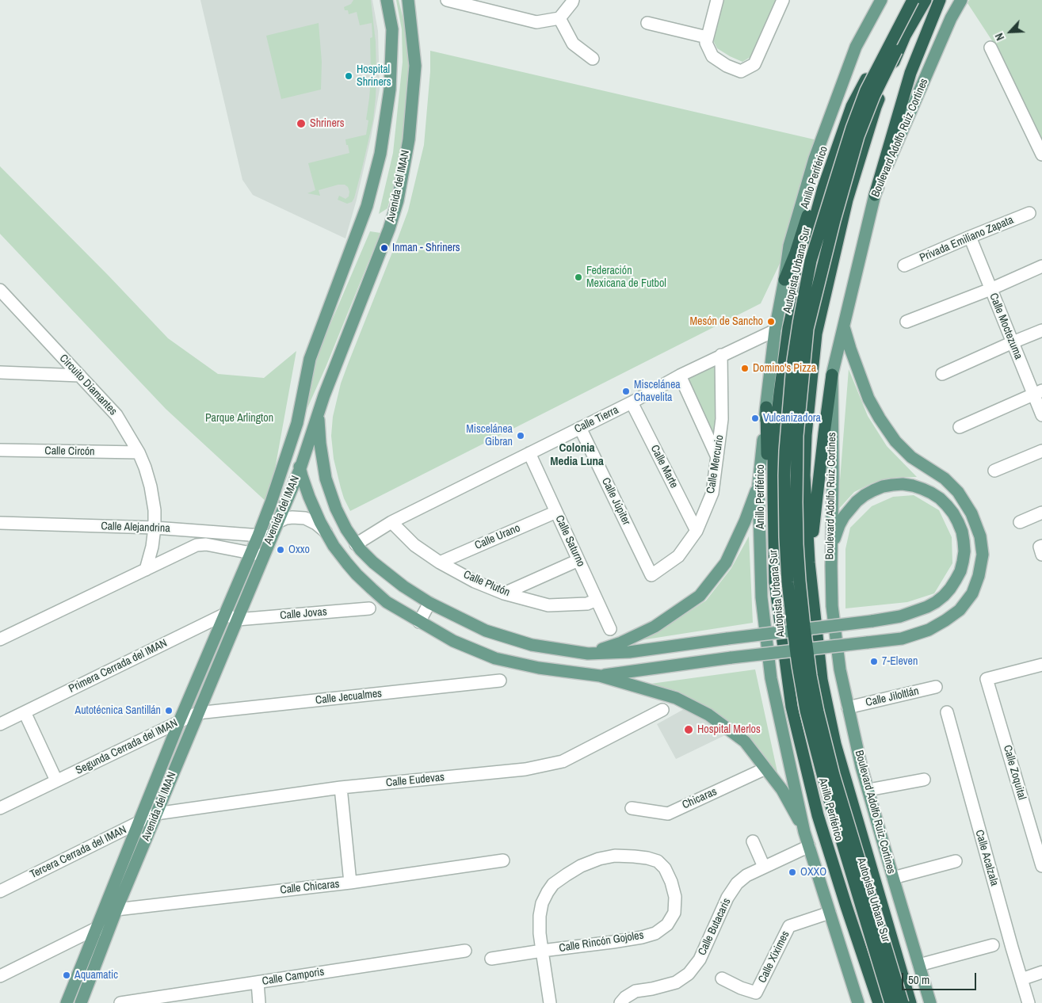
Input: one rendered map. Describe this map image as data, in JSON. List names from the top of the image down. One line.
{"streets":{"highway":["Anillo Periférico","Autopista Urbana Sur"],"main road":["Boulevard Adolfo Ruiz Cortines","Avenida del IMAN"],"street":["Privada Emiliano Zapata","Calle Moctezuma","Circuito Diamantes","Calle Tierra","Calle Circón","Calle Mercurio","Calle Marte","Calle Júpiter","Calle Alejandrina","Calle Urano","Calle Saturno","Calle Plutón","Calle Jovas","Primera Cerrada del IMAN","Calle Jecualmes","Calle Jiloltlán","Segunda Cerrada del IMAN","Calle Zoquital","Calle Eudevas","Chicaras","Tercera Cerrada del IMAN","Calle Acalzala","Calle Chicaras","Calle Butacaris","Calle Rincón Gojoles","Calle Xiximes","Calle Camporis"]},"crossings":[["Boulevard Adolfo Ruiz Cortines","Calle Jiloltlán"],["Avenida del IMAN","Calle Alejandrina"],["Avenida del IMAN","Calle Jovas"],["Avenida del IMAN","Primera Cerrada del IMAN"],["Avenida del IMAN","Calle Jecualmes"],["Avenida del IMAN","Segunda Cerrada del IMAN"],["Avenida del IMAN","Calle Eudevas"],["Avenida del IMAN","Tercera Cerrada del IMAN"],["Avenida del IMAN","Calle Chicaras"],["Privada Emiliano Zapata","Calle Moctezuma"],["Circuito Diamantes","Calle Circón"],["Circuito Diamantes","Calle Alejandrina"],["Calle Tierra","Calle Mercurio"],["Calle Tierra","Calle Marte"],["Calle Tierra","Calle Júpiter"],["Calle Tierra","Calle Saturno"],["Calle Tierra","Calle Plutón"],["Calle Mercurio","Calle Marte"],["Calle Mercurio","Calle Júpiter"],["Calle Urano","Calle Saturno"],["Calle Urano","Calle Plutón"],["Calle Saturno","Calle Plutón"],["Calle Jecualmes","Segunda Cerrada del IMAN"],["Calle Eudevas","Tercera Cerrada del IMAN"]],"districts":["Colonia Media Luna"],"parks":["Parque Arlington"],"places":["Hospital Shriners","Shriners","Inman - Shriners","Federación Mexicana de Futbol","Mesón de Sancho","Domino's Pizza","Miscelánea Chavelita","Vulcanizadora","Miscelánea Gibran","Oxxo","7-Eleven","Autotécnica Santillán","Hospital Merlos","OXXO","Aquamatic"],"scale_bar":"50 m","north":"bottom left"}
